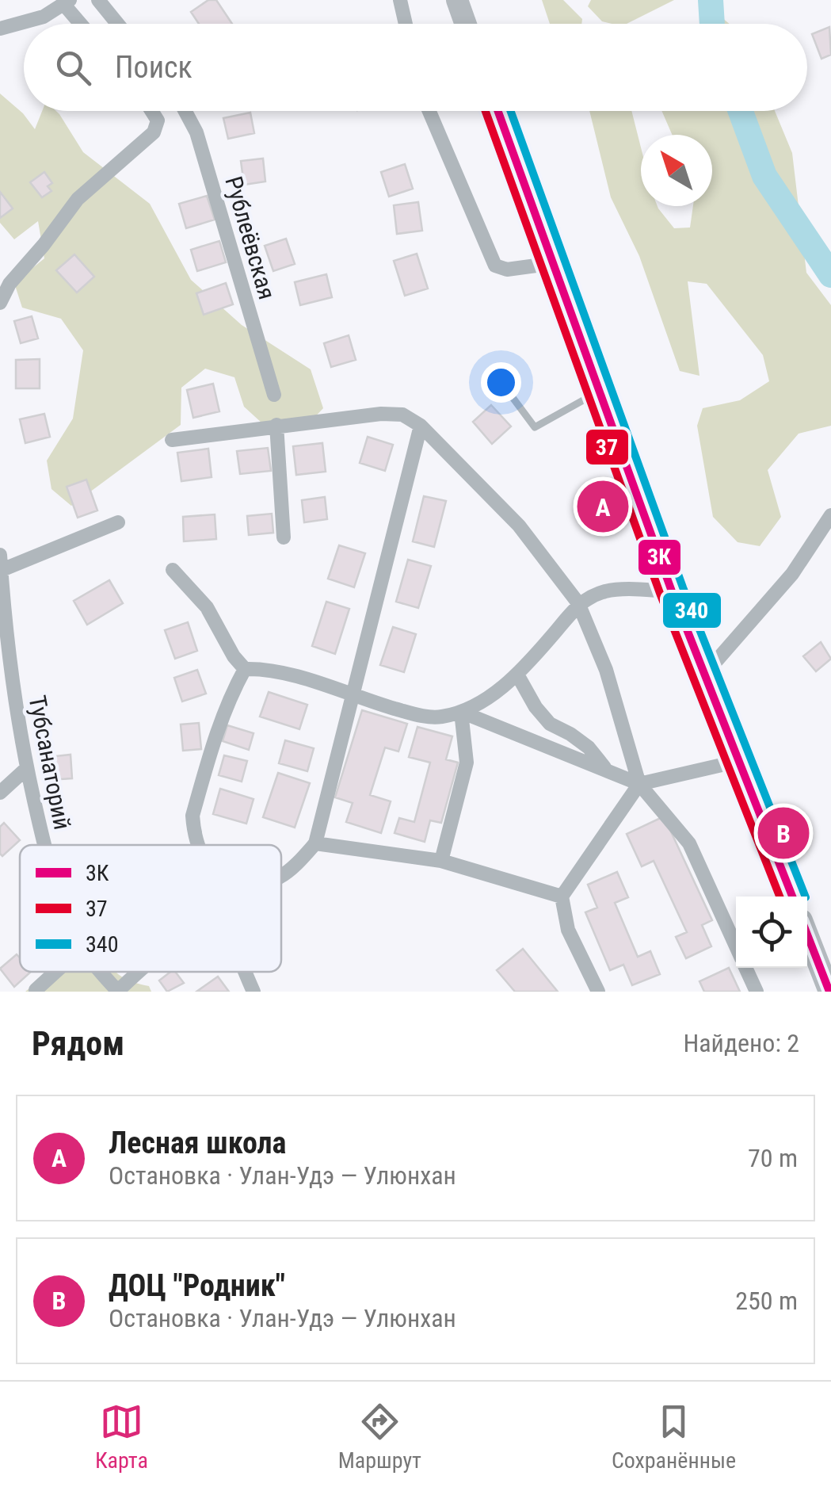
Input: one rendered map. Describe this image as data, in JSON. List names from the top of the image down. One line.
{"streets":{"street":["Рублеёвская","Тубсанаторий"]},"lines":["transit line 3К","transit line 37","transit line 340"],"legend":["3К","37","340"],"north":"top left","page":{"search":"Поиск","pins":["A","B"],"heading":["Рядом","Найдено: 2"],"list":[{"mark":"A","name":"Лесная школа","note":"Остановка · Улан-Удэ — Улюнхан","value":"70 m"},{"mark":"B","name":"ДОЦ \"Родник\"","note":"Остановка · Улан-Удэ — Улюнхан","value":"250 m"}],"nav":["Карта","Маршрут","Сохранённые"]}}
